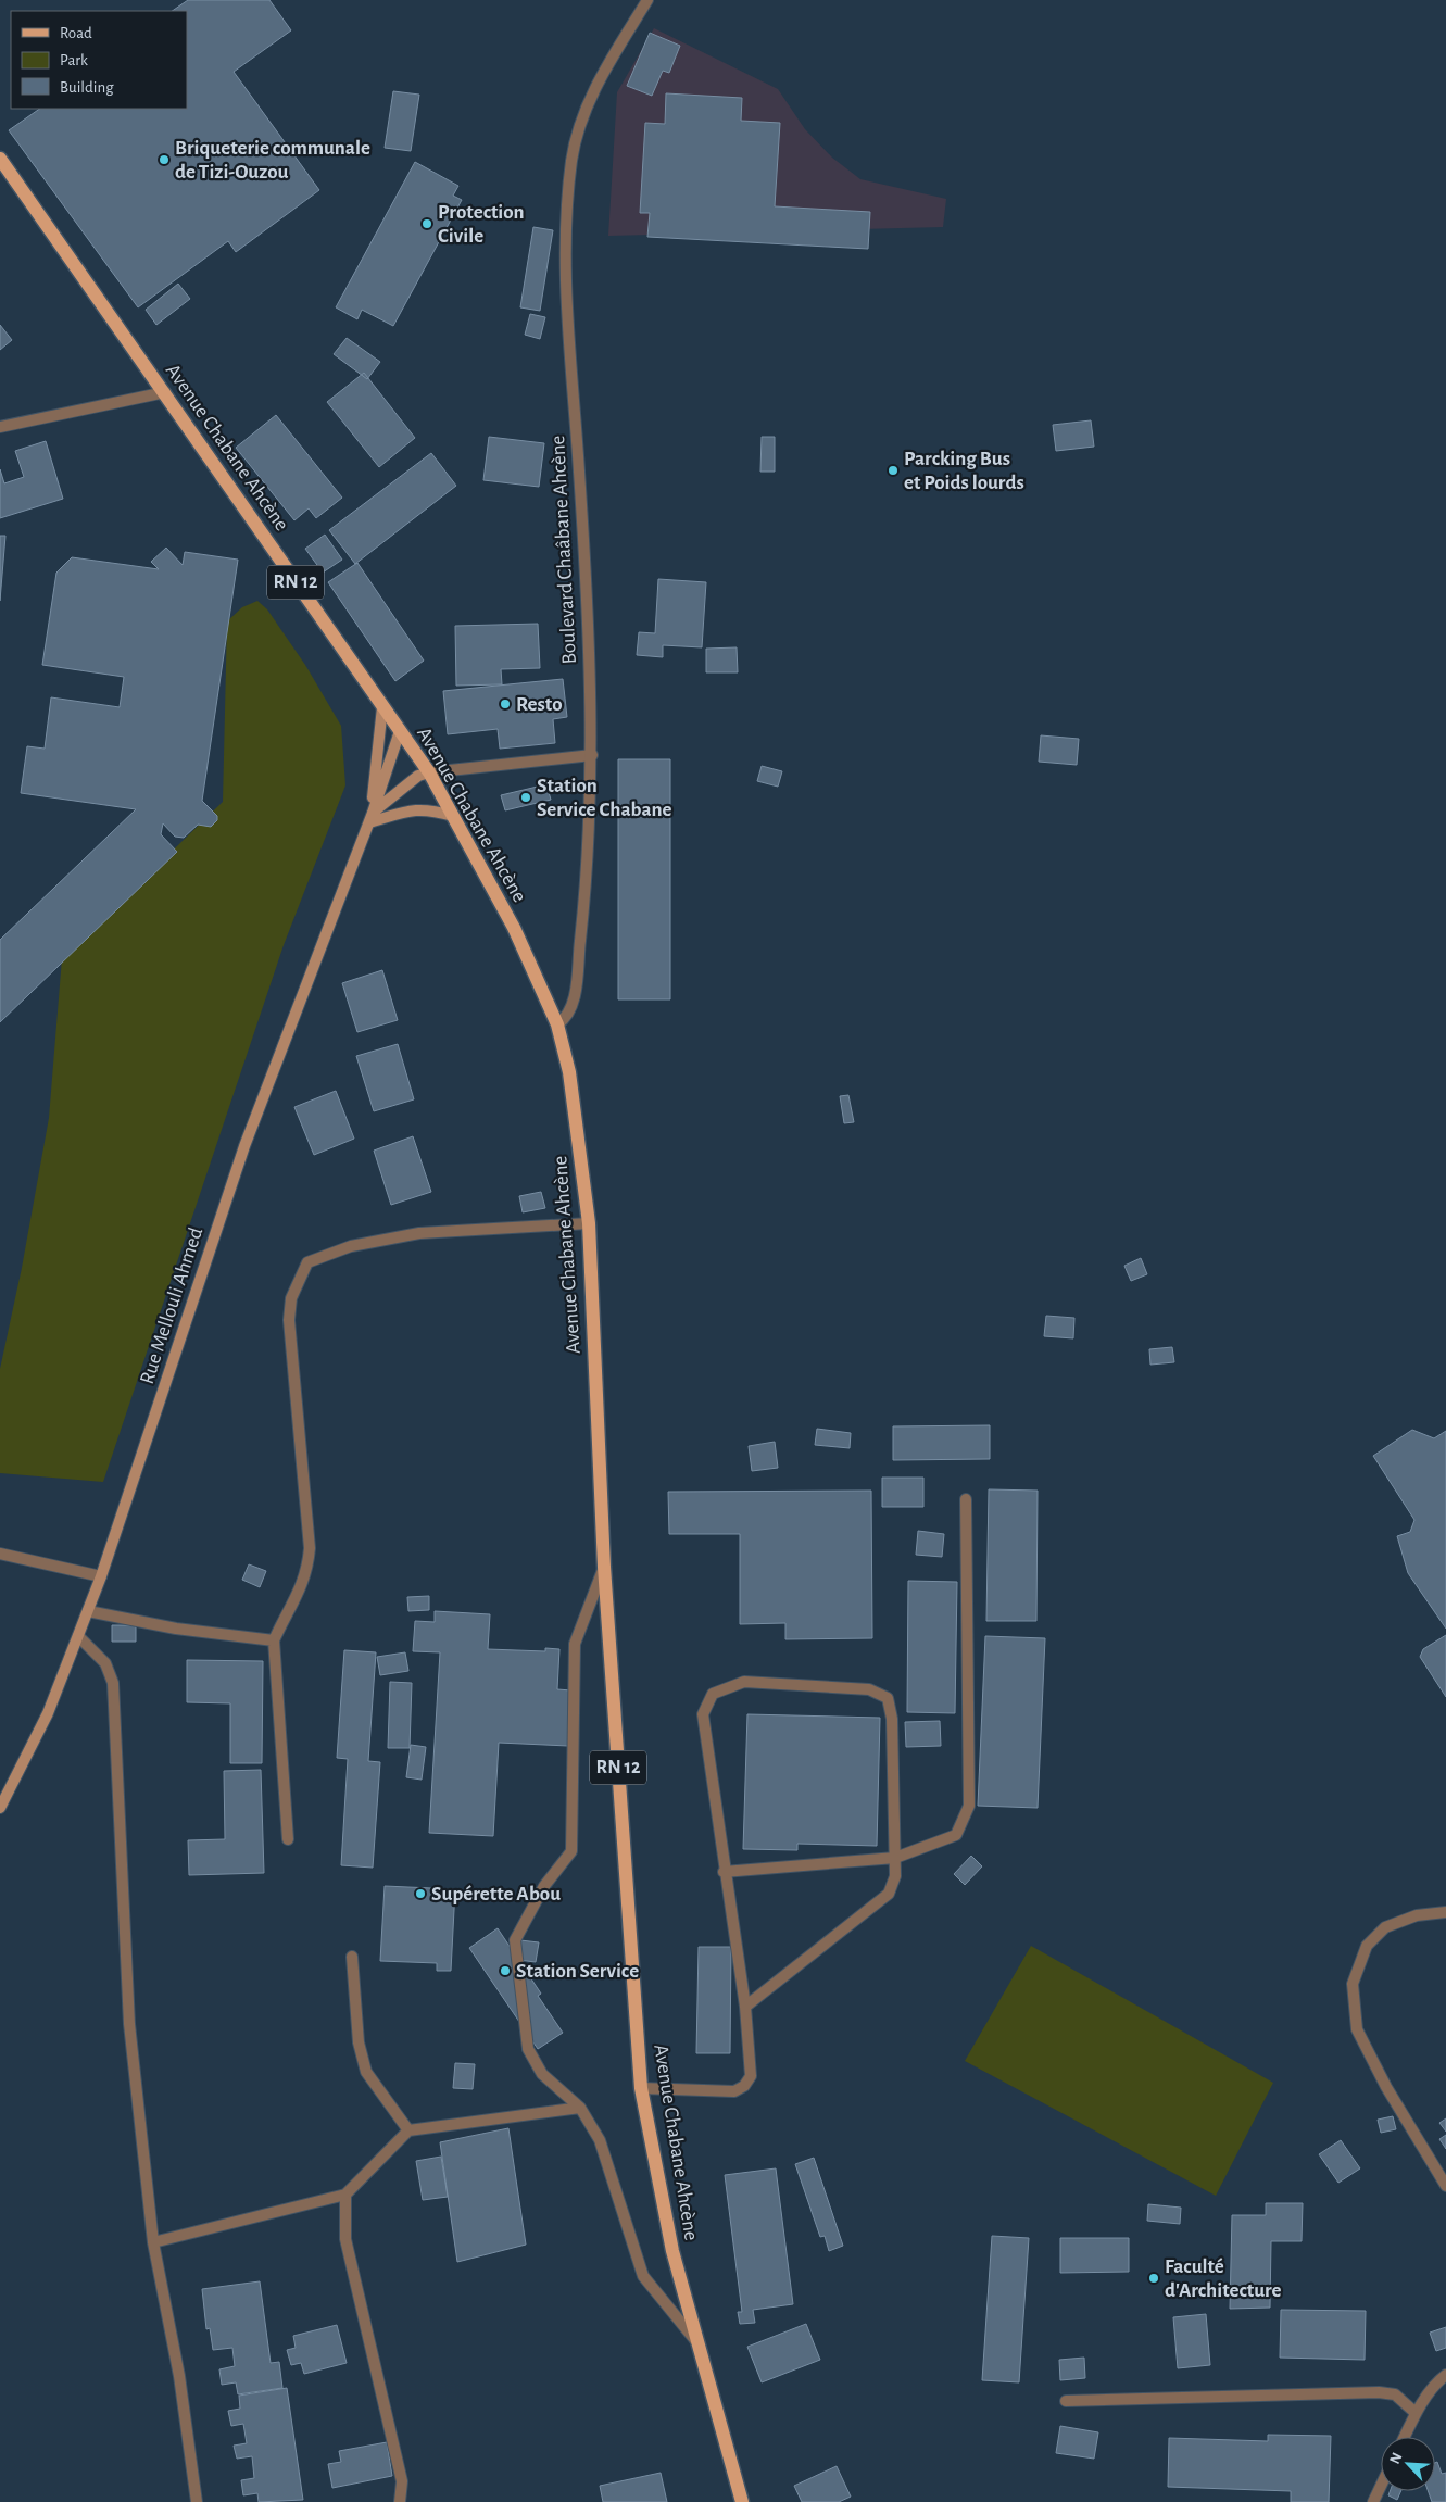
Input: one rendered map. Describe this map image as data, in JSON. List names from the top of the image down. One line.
{"streets":{"main road":["Avenue Chabane Ahcène","RN 12"],"street":["Boulevard Chaâbane Ahcène","Rue Mellouli Ahmed"]},"crossings":[["Avenue Chabane Ahcène","Boulevard Chaâbane Ahcène"],["Avenue Chabane Ahcène","Rue Mellouli Ahmed"]],"places":["Briqueterie communale de Tizi-Ouzou","Protection Civile","Parcking Bus et Poids lourds","Resto","Station Service Chabane","Supérette Abou","Station Service","Faculté d'Architecture"],"legend":["Road","Park","Building"],"north":"top left"}
